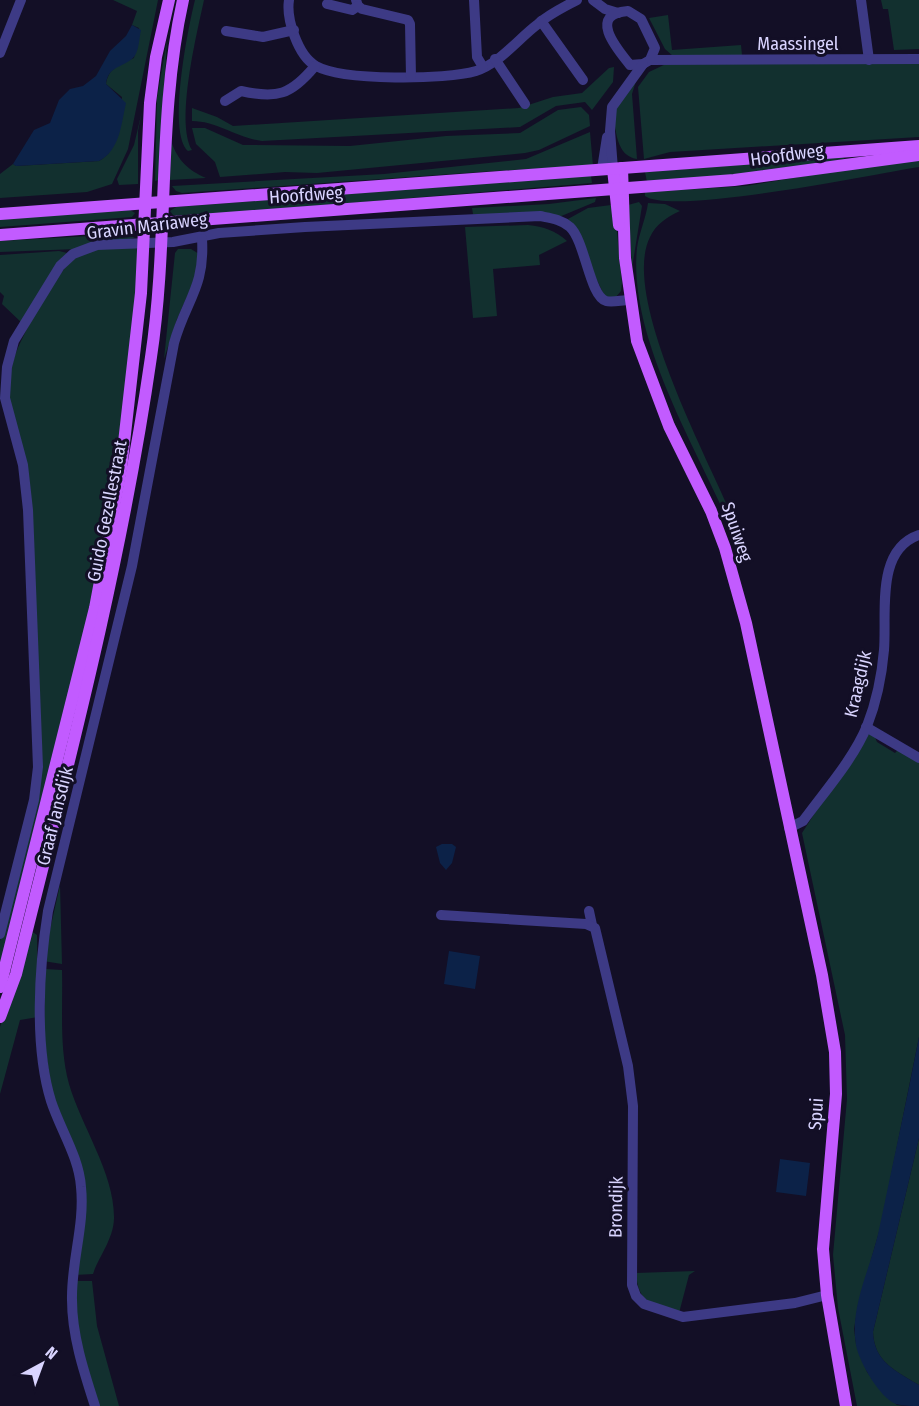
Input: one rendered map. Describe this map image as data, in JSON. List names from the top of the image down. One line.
{"streets":{"main road":["Hoofdweg","Guido Gezellestraat","Spuiweg","Spui"],"street":["Maassingel","Gravin Mariaweg","Kraagdijk","Graaf Jansdijk","Brondijk"]},"crossings":[["Hoofdweg","Guido Gezellestraat"],["Hoofdweg","Spuiweg"],["Gravin Mariaweg","Guido Gezellestraat"],["Gravin Mariaweg","Spuiweg"],["Gravin Mariaweg","Graaf Jansdijk"],["Spuiweg","Kraagdijk"],["Spuiweg","Spui"],["Kraagdijk","Spui"],["Spui","Brondijk"]],"north":"top right"}
